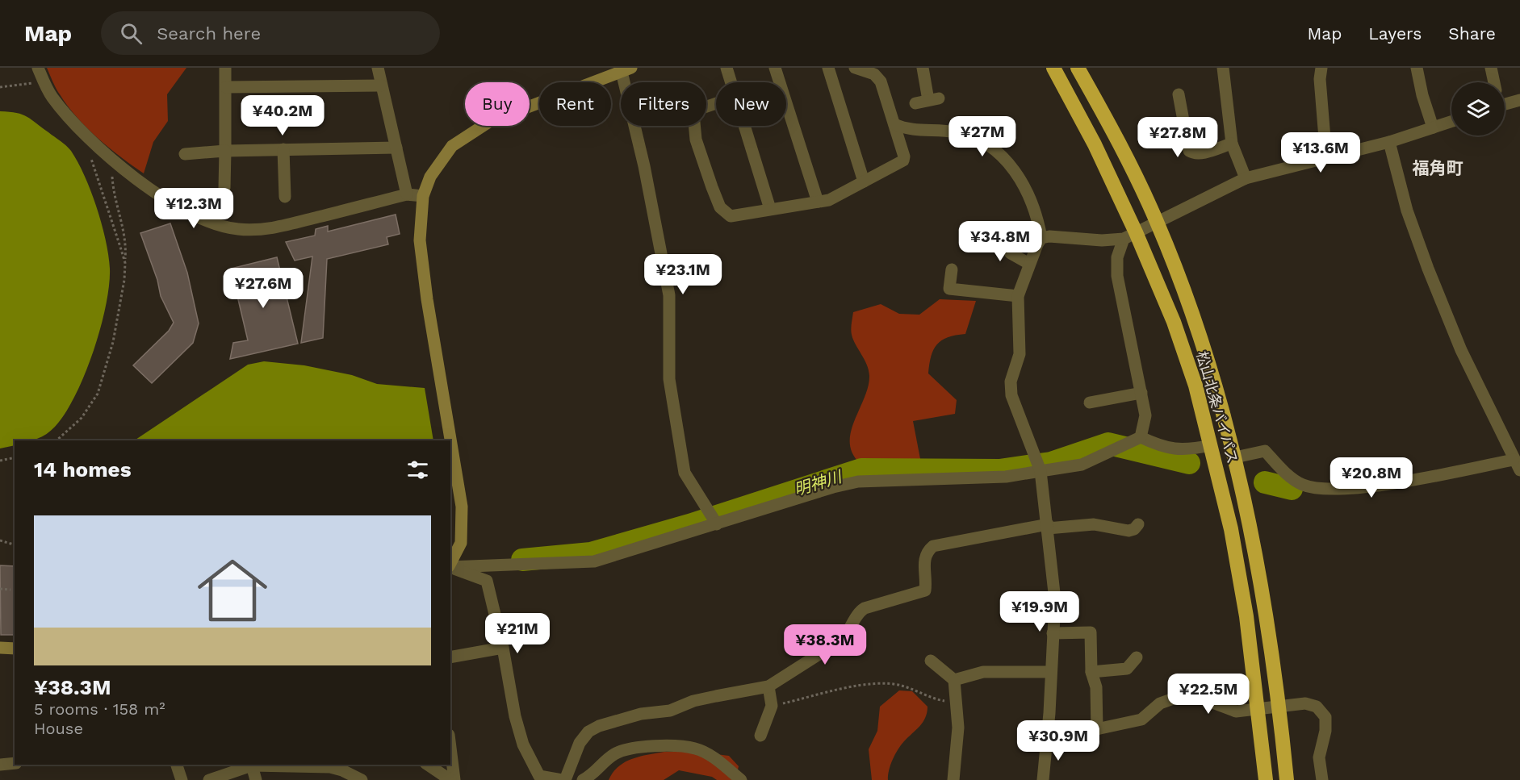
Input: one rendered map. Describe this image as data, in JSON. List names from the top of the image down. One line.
{"streets":{"highway":["松山北条バイパス"]},"districts":["福角町"],"water":["明神川"],"page":{"header":"Map","search":"Search here","nav":["Map","Layers","Share"],"chip":["Buy","Rent","Filters","New"],"price":["¥40.2M","¥27M","¥27.8M","¥13.6M","¥12.3M","¥34.8M","¥23.1M","¥27.6M","¥20.8M","¥19.9M","¥21M","¥38.3M","¥22.5M","¥30.9M"],"heading":"14 homes","list":[{"name":"¥38.3M","note":"5 rooms · 158 m² · House"}]}}
